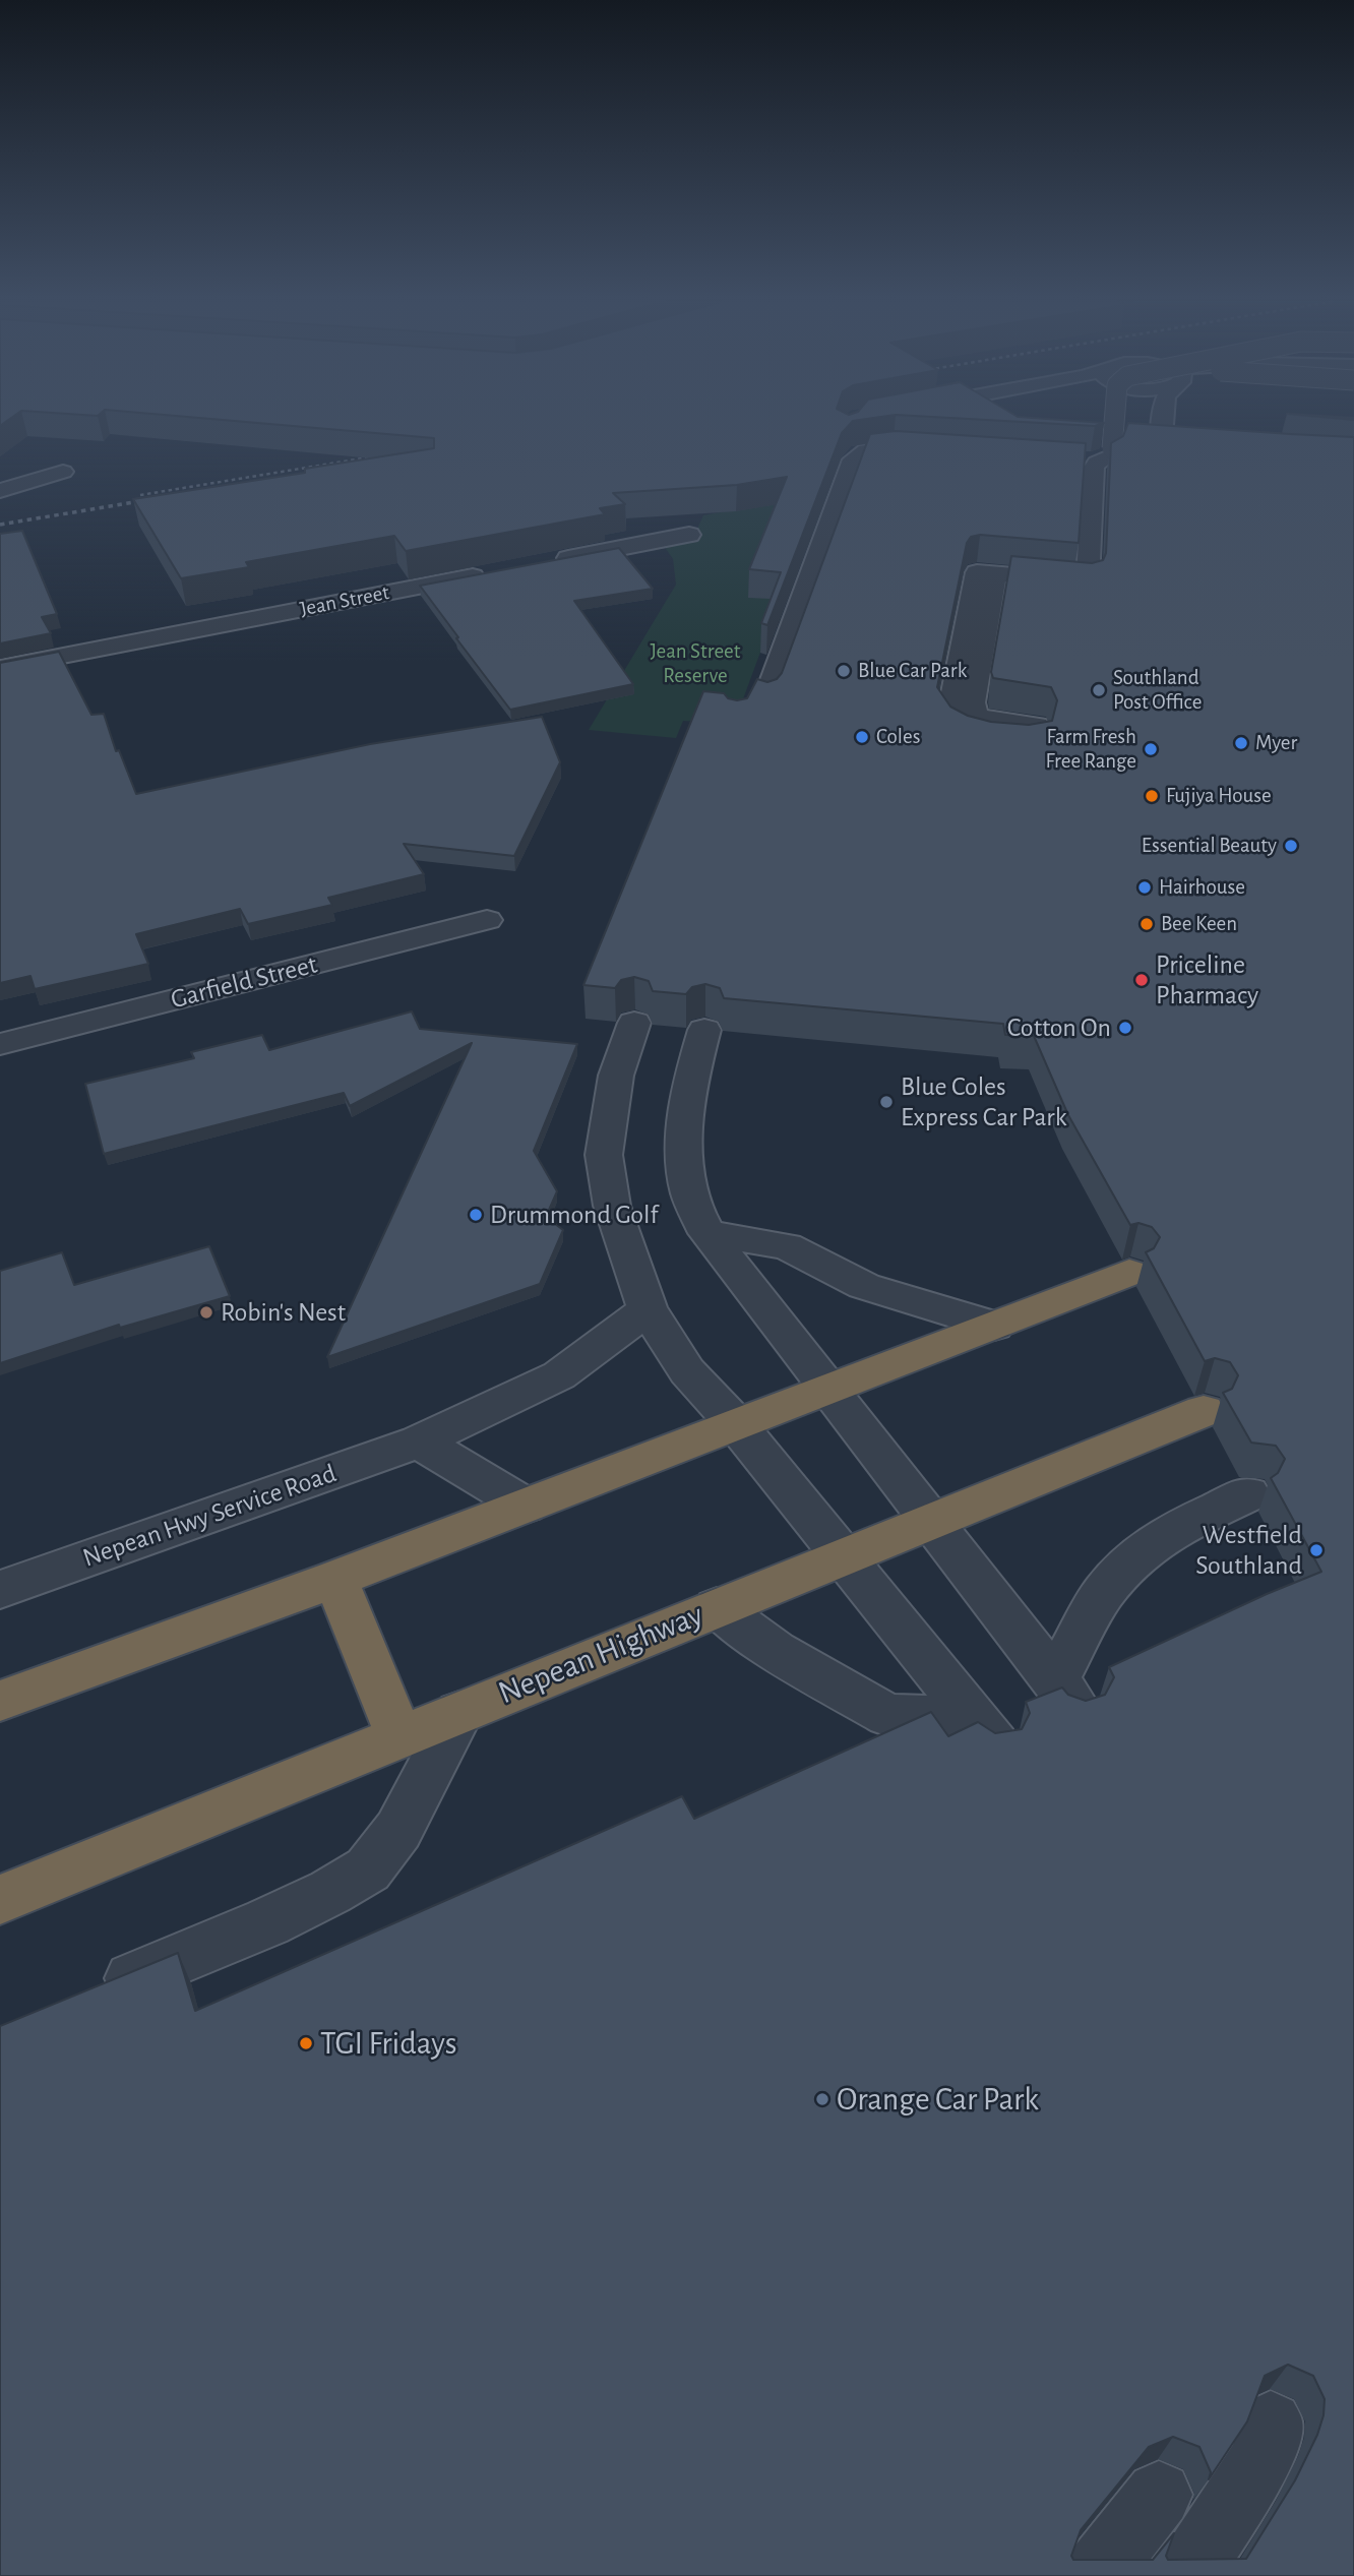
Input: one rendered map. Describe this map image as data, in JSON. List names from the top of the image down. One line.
{"streets":{"highway":["Nepean Highway"],"street":["Jean Street","Garfield Street","Nepean Hwy Service Road"]},"parks":["Jean Street Reserve"],"places":["Blue Car Park","Southland Post Office","Coles","Myer","Farm Fresh Free Range","Fujiya House","Essential Beauty","Hairhouse","Bee Keen","Priceline Pharmacy","Cotton On","Blue Coles Express Car Park","Drummond Golf","Robin's Nest","Westfield Southland","TGI Fridays","Orange Car Park"]}
